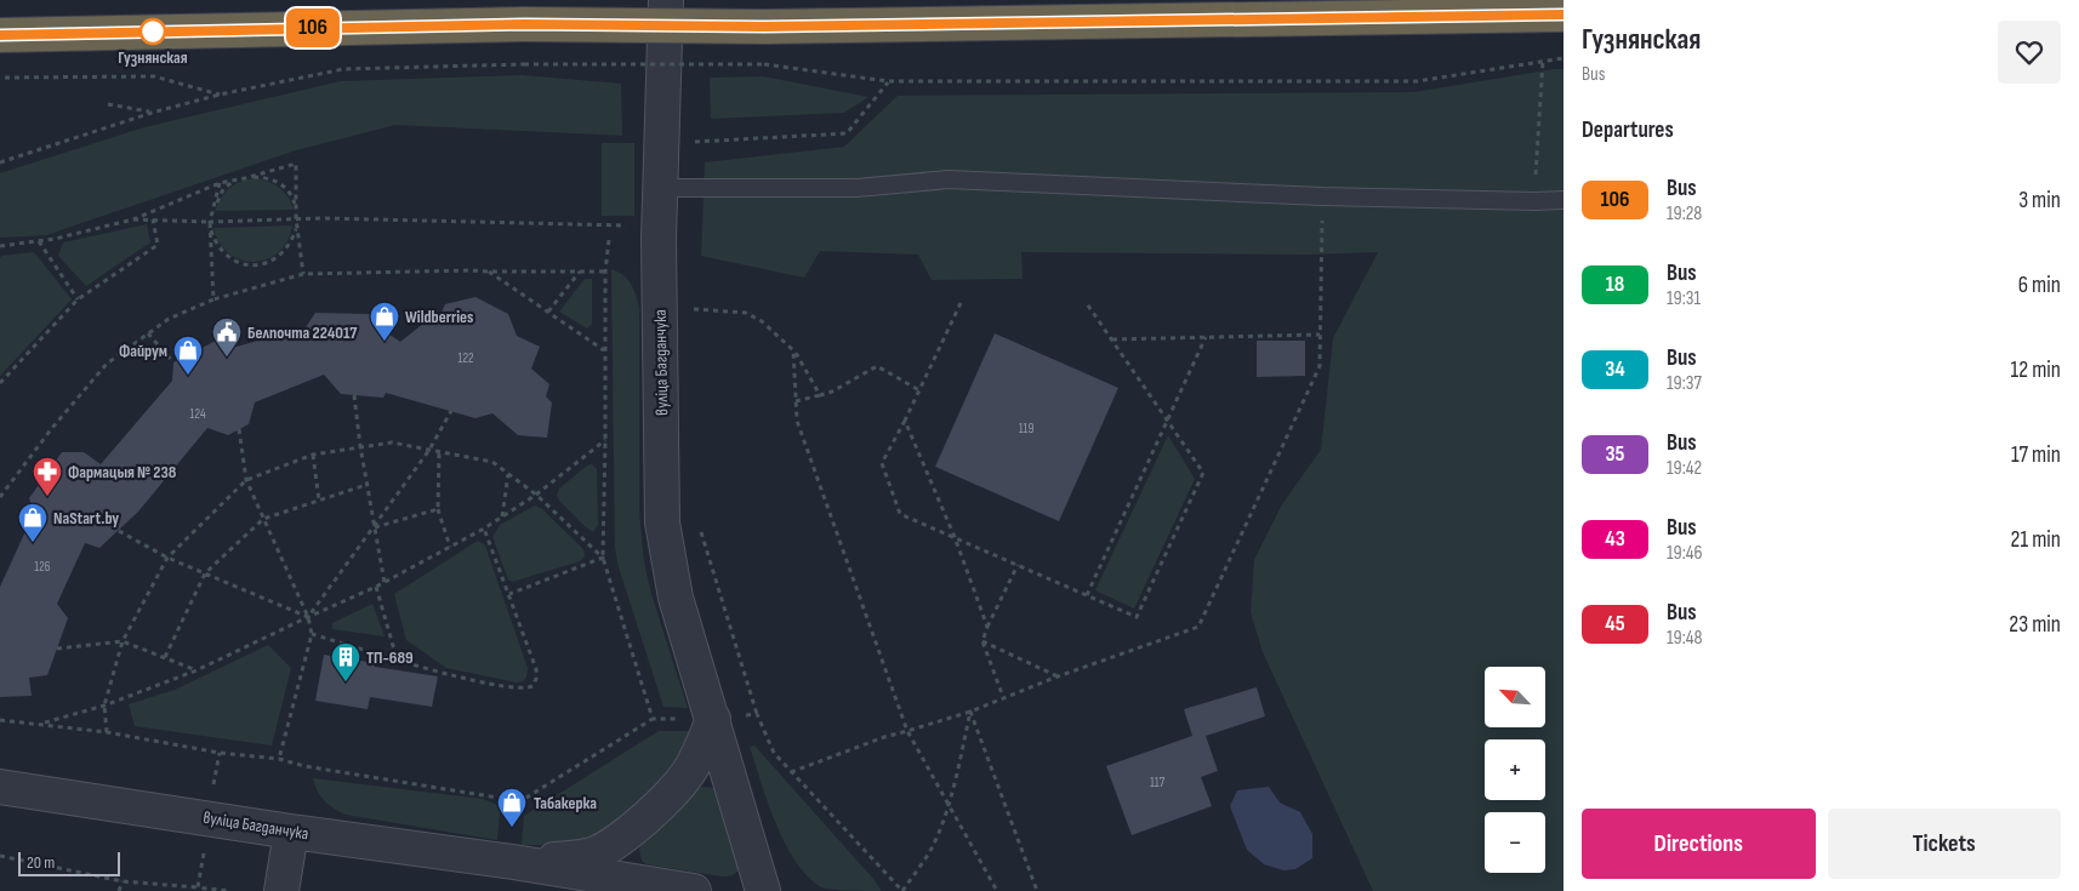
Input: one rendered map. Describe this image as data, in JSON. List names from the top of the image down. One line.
{"streets":{"street":["вуліца Багданчука"]},"places":{"other":["Гузнянская"],"shop":["Wildberries","Файрум","NaStart.by","Табакерка"],"public building":["Белпочта 224017"],"pharmacy":["Фармацыя № 238"],"building":["ТП-689"]},"lines":["bus line 106"],"house_numbers":["122","124","119","126","117"],"scale_bar":"20 m","north":"top left","page":{"on_map":"106","heading":[["Гузнянская","Bus"],"Departures"],"list":[{"mark":"106","name":"Bus","note":"19:28","value":"3 min"},{"mark":"18","name":"Bus","note":"19:31","value":"6 min"},{"mark":"34","name":"Bus","note":"19:37","value":"12 min"},{"mark":"35","name":"Bus","note":"19:42","value":"17 min"},{"mark":"43","name":"Bus","note":"19:46","value":"21 min"},{"mark":"45","name":"Bus","note":"19:48","value":"23 min"}],"map_buttons":["+","−"],"buttons":["Directions","Tickets"],"scale":"20 m"}}
